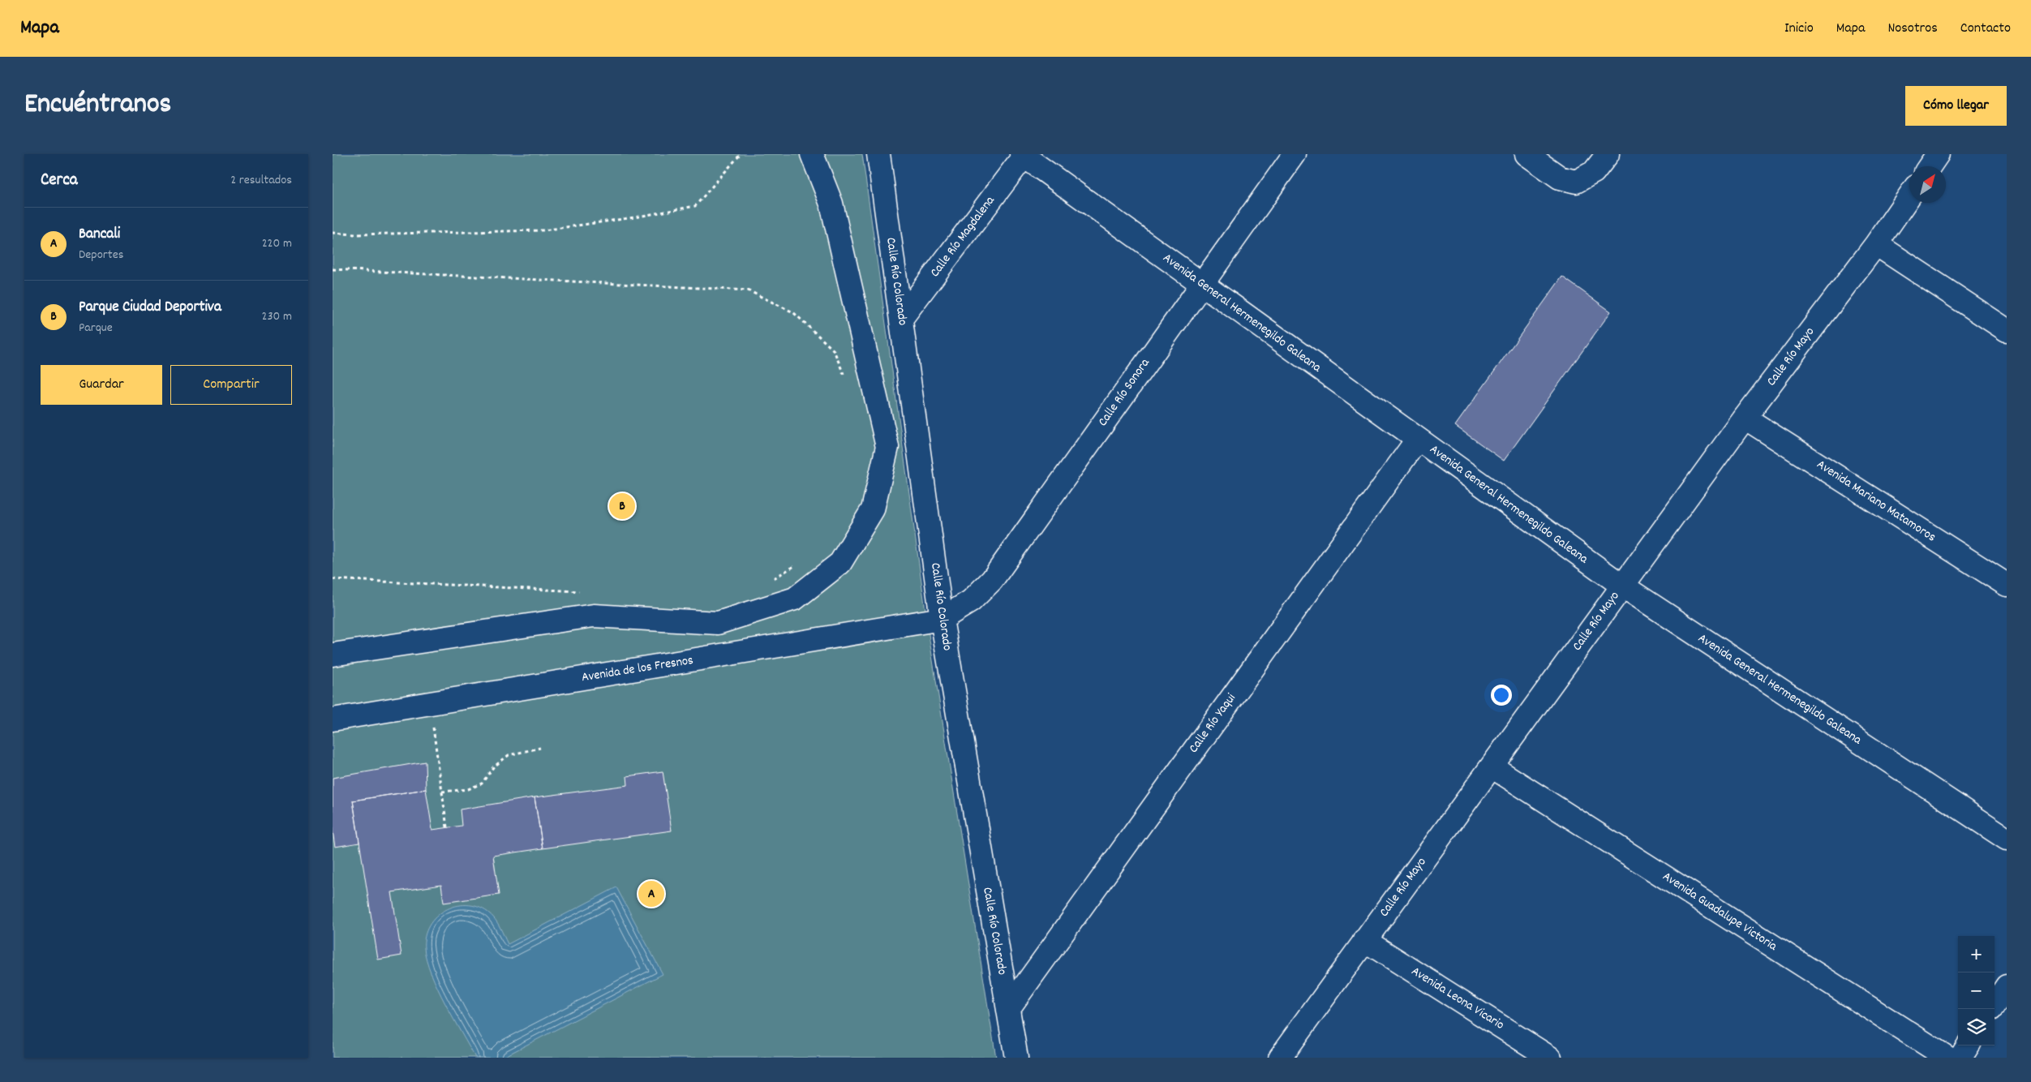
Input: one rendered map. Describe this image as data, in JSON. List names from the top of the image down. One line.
{"streets":{"street":["Calle Río Magdalena","Calle Río Colorado","Avenida General Hermenegildo Galeana","Calle Río Mayo","Calle Río Sonora","Avenida Mariano Matamoros","Avenida de los Fresnos","Calle Río Yaqui","Avenida Guadalupe Victoria","Avenida Leona Vicario"]},"crossings":[["Calle Río Magdalena","Calle Río Colorado"],["Calle Río Magdalena","Avenida General Hermenegildo Galeana"],["Calle Río Colorado","Calle Río Sonora"],["Calle Río Colorado","Avenida de los Fresnos"],["Calle Río Colorado","Calle Río Yaqui"],["Avenida General Hermenegildo Galeana","Calle Río Mayo"],["Avenida General Hermenegildo Galeana","Calle Río Sonora"],["Avenida General Hermenegildo Galeana","Calle Río Yaqui"],["Calle Río Mayo","Avenida Mariano Matamoros"],["Calle Río Mayo","Avenida Guadalupe Victoria"],["Calle Río Mayo","Avenida Leona Vicario"],["Calle Río Sonora","Avenida de los Fresnos"]],"north":"top right","page":{"header":"Mapa","nav":["Inicio","Mapa","Nosotros","Contacto"],"title":"Encuéntranos","buttons":["Cómo llegar",["Guardar","Compartir"]],"heading":["Cerca","2 resultados"],"list":[{"mark":"A","name":"Bancali","note":"Deportes","value":"220 m"},{"mark":"B","name":"Parque Ciudad Deportiva","note":"Parque","value":"230 m"}],"pins":["B","A"],"map_buttons":["+","−"]}}
